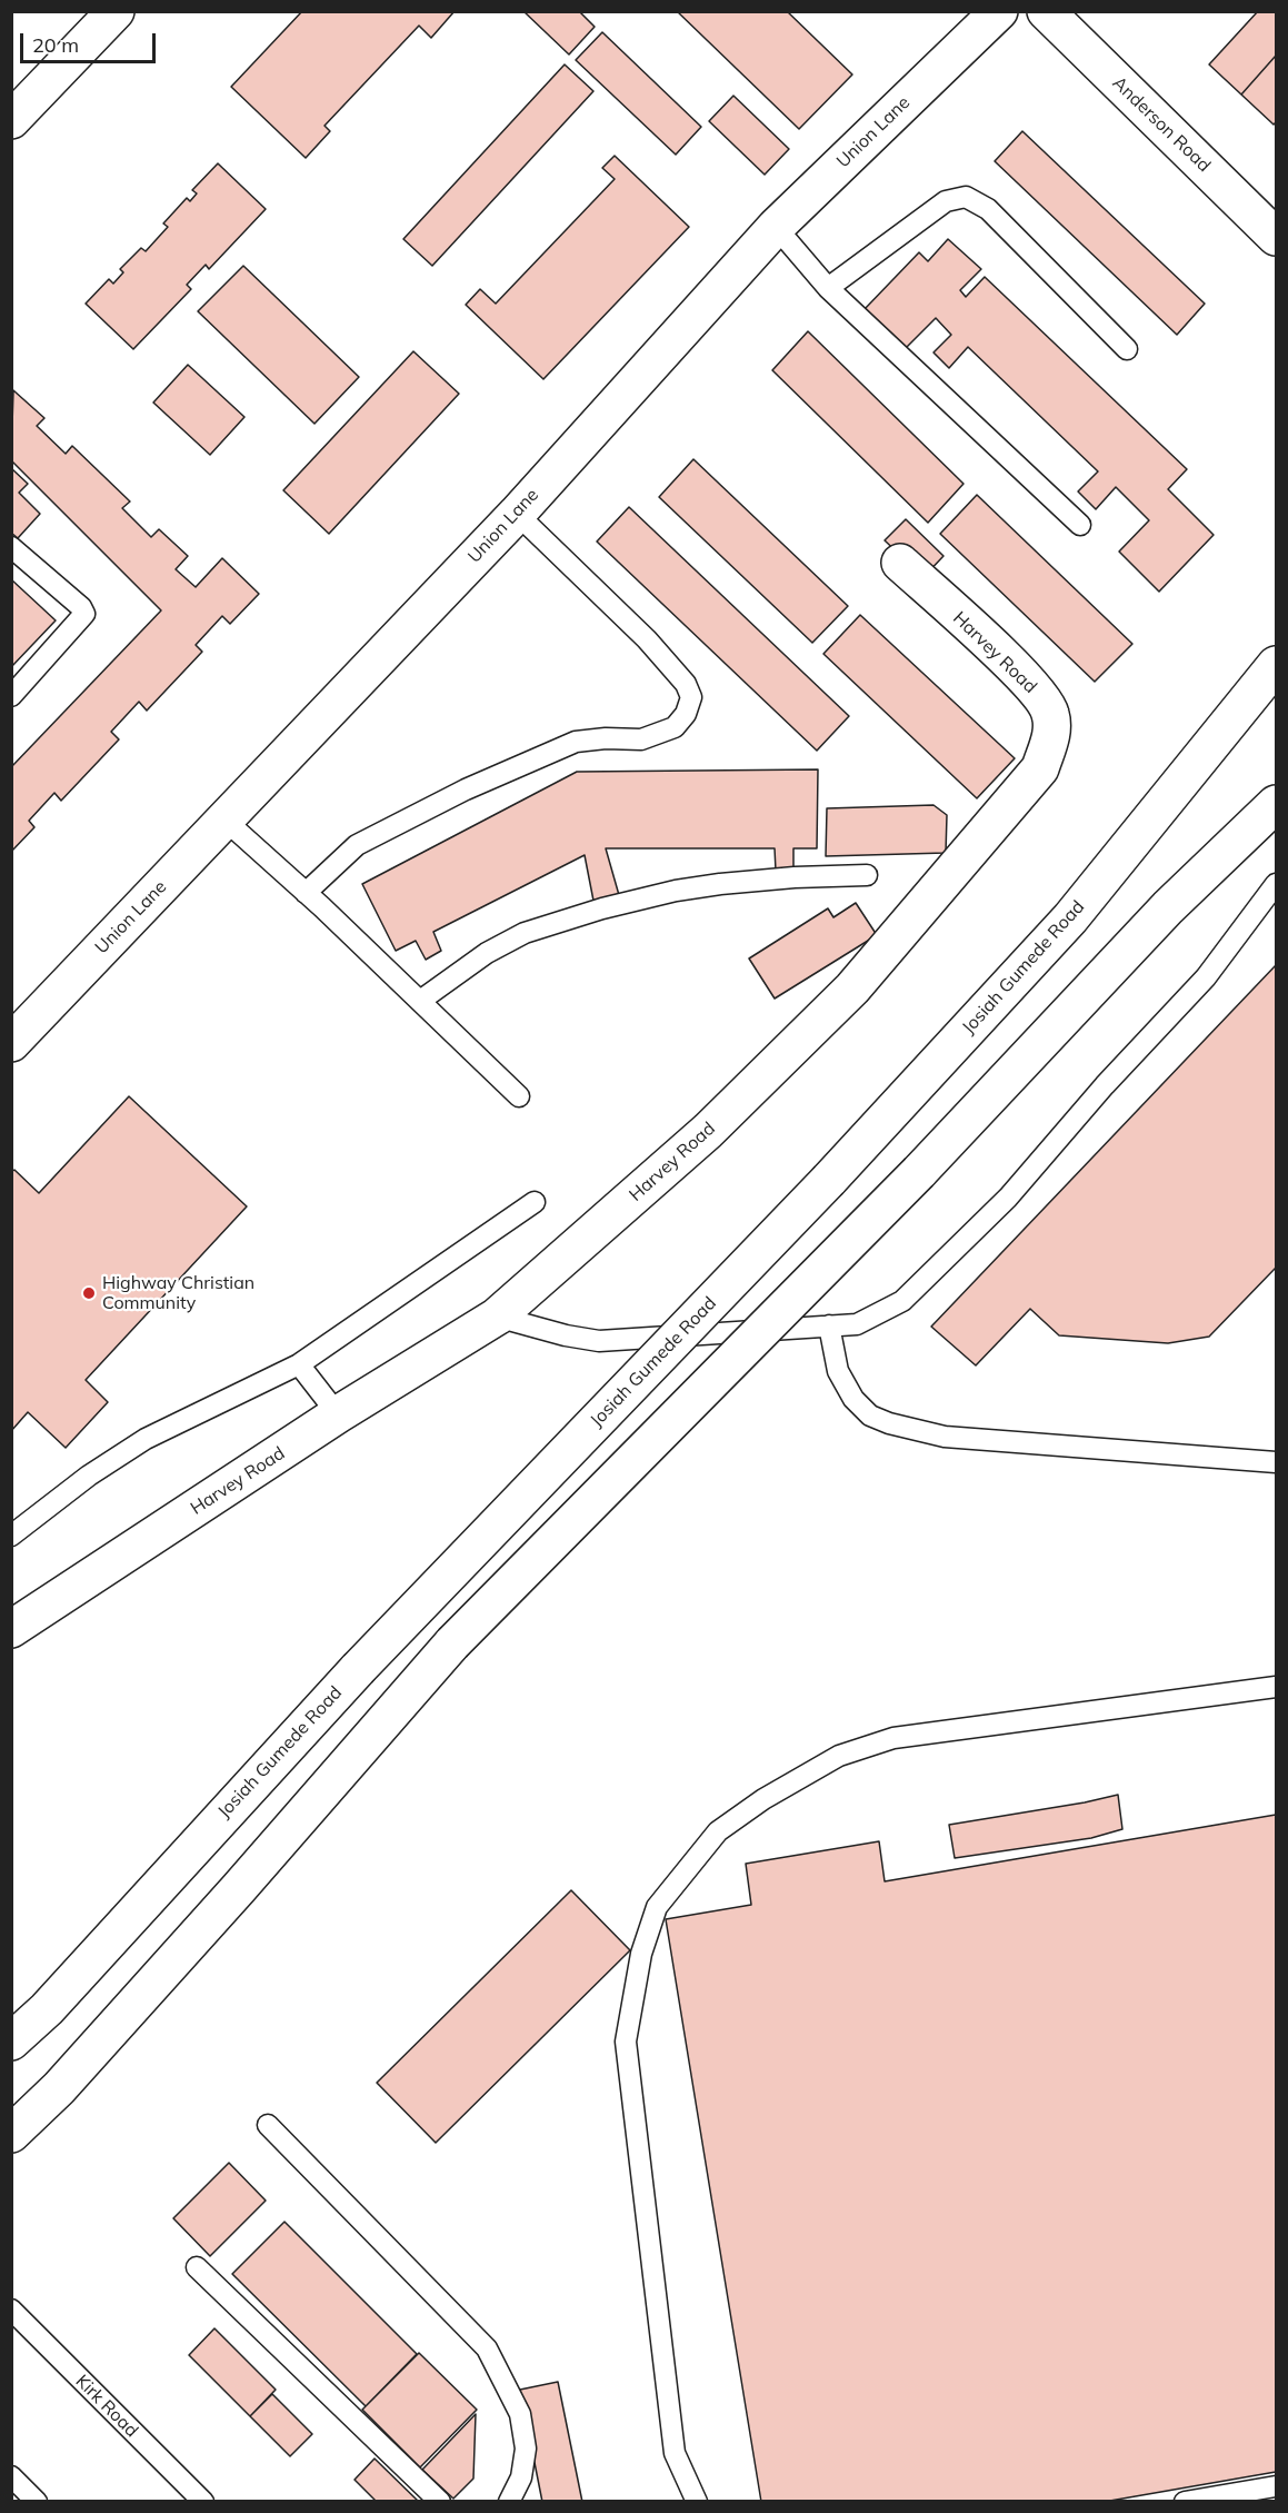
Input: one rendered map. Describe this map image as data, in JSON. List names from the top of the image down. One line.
{"streets":{"main road":["Anderson Road","Union Lane","Harvey Road","Josiah Gumede Road"],"lane":["Kirk Road"]},"places":["Highway Christian Community"],"scale_bar":"20 m"}
